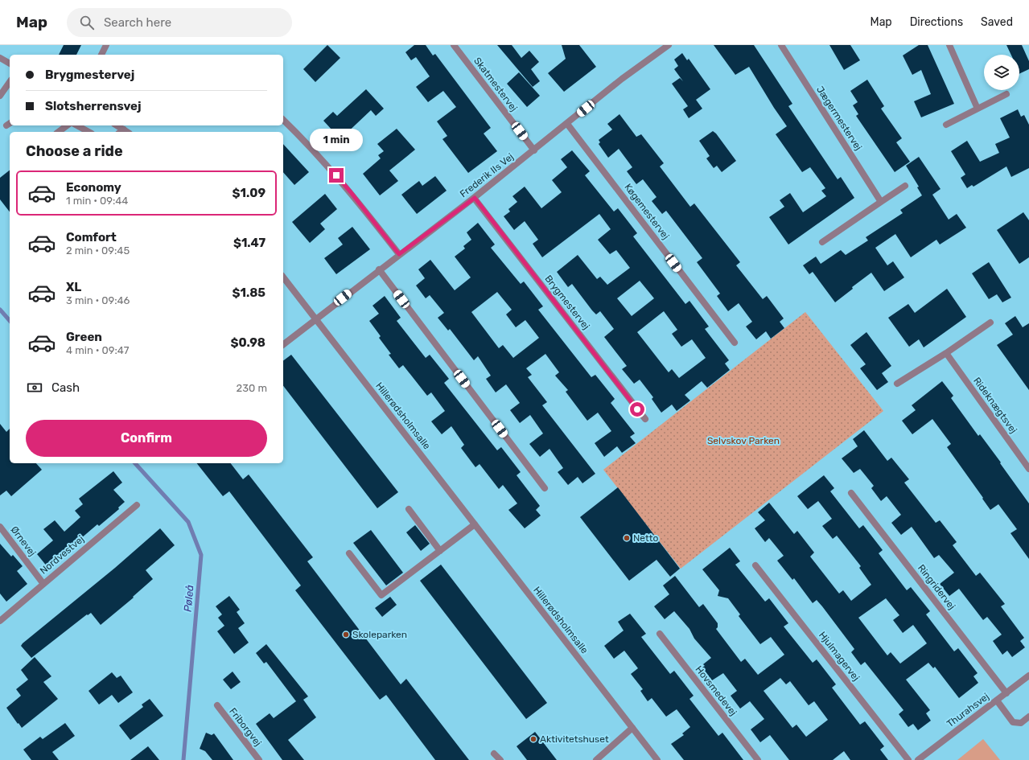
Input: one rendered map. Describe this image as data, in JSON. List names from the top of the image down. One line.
{"streets":{"street":["Skatmestervej","Jægermestervej","Frederik IIs Vej","Køgemestervej","Brygmestervej","Rideknægtsvej","Hillerødsholmsalle","Ørnevej","Nordvestvej","Ringridervej","Hjulmagervej","Hovsmedevej","Thurahsvej","Friborgvej"]},"crossings":[["Skatmestervej","Frederik IIs Vej"],["Frederik IIs Vej","Køgemestervej"],["Frederik IIs Vej","Brygmestervej"],["Frederik IIs Vej","Hillerødsholmsalle"],["Ørnevej","Nordvestvej"],["Ringridervej","Thurahsvej"]],"water":["Pøleå"],"parks":["Selvskov Parken"],"places":["Netto","Skoleparken","Aktivitetshuset"],"page":{"header":"Map","search":"Search here","nav":["Map","Directions","Saved"],"banner":["Brygmestervej","Slotsherrensvej"],"bubble":"1 min","heading":"Choose a ride","list":[{"name":"Economy","note":"1 min · 09:44","value":"$1.09"},{"name":"Comfort","note":"2 min · 09:45","value":"$1.47"},{"name":"XL","note":"3 min · 09:46","value":"$1.85"},{"name":"Green","note":"4 min · 09:47","value":"$0.98"}],"pay":["Cash","230 m"],"buttons":"Confirm"}}
